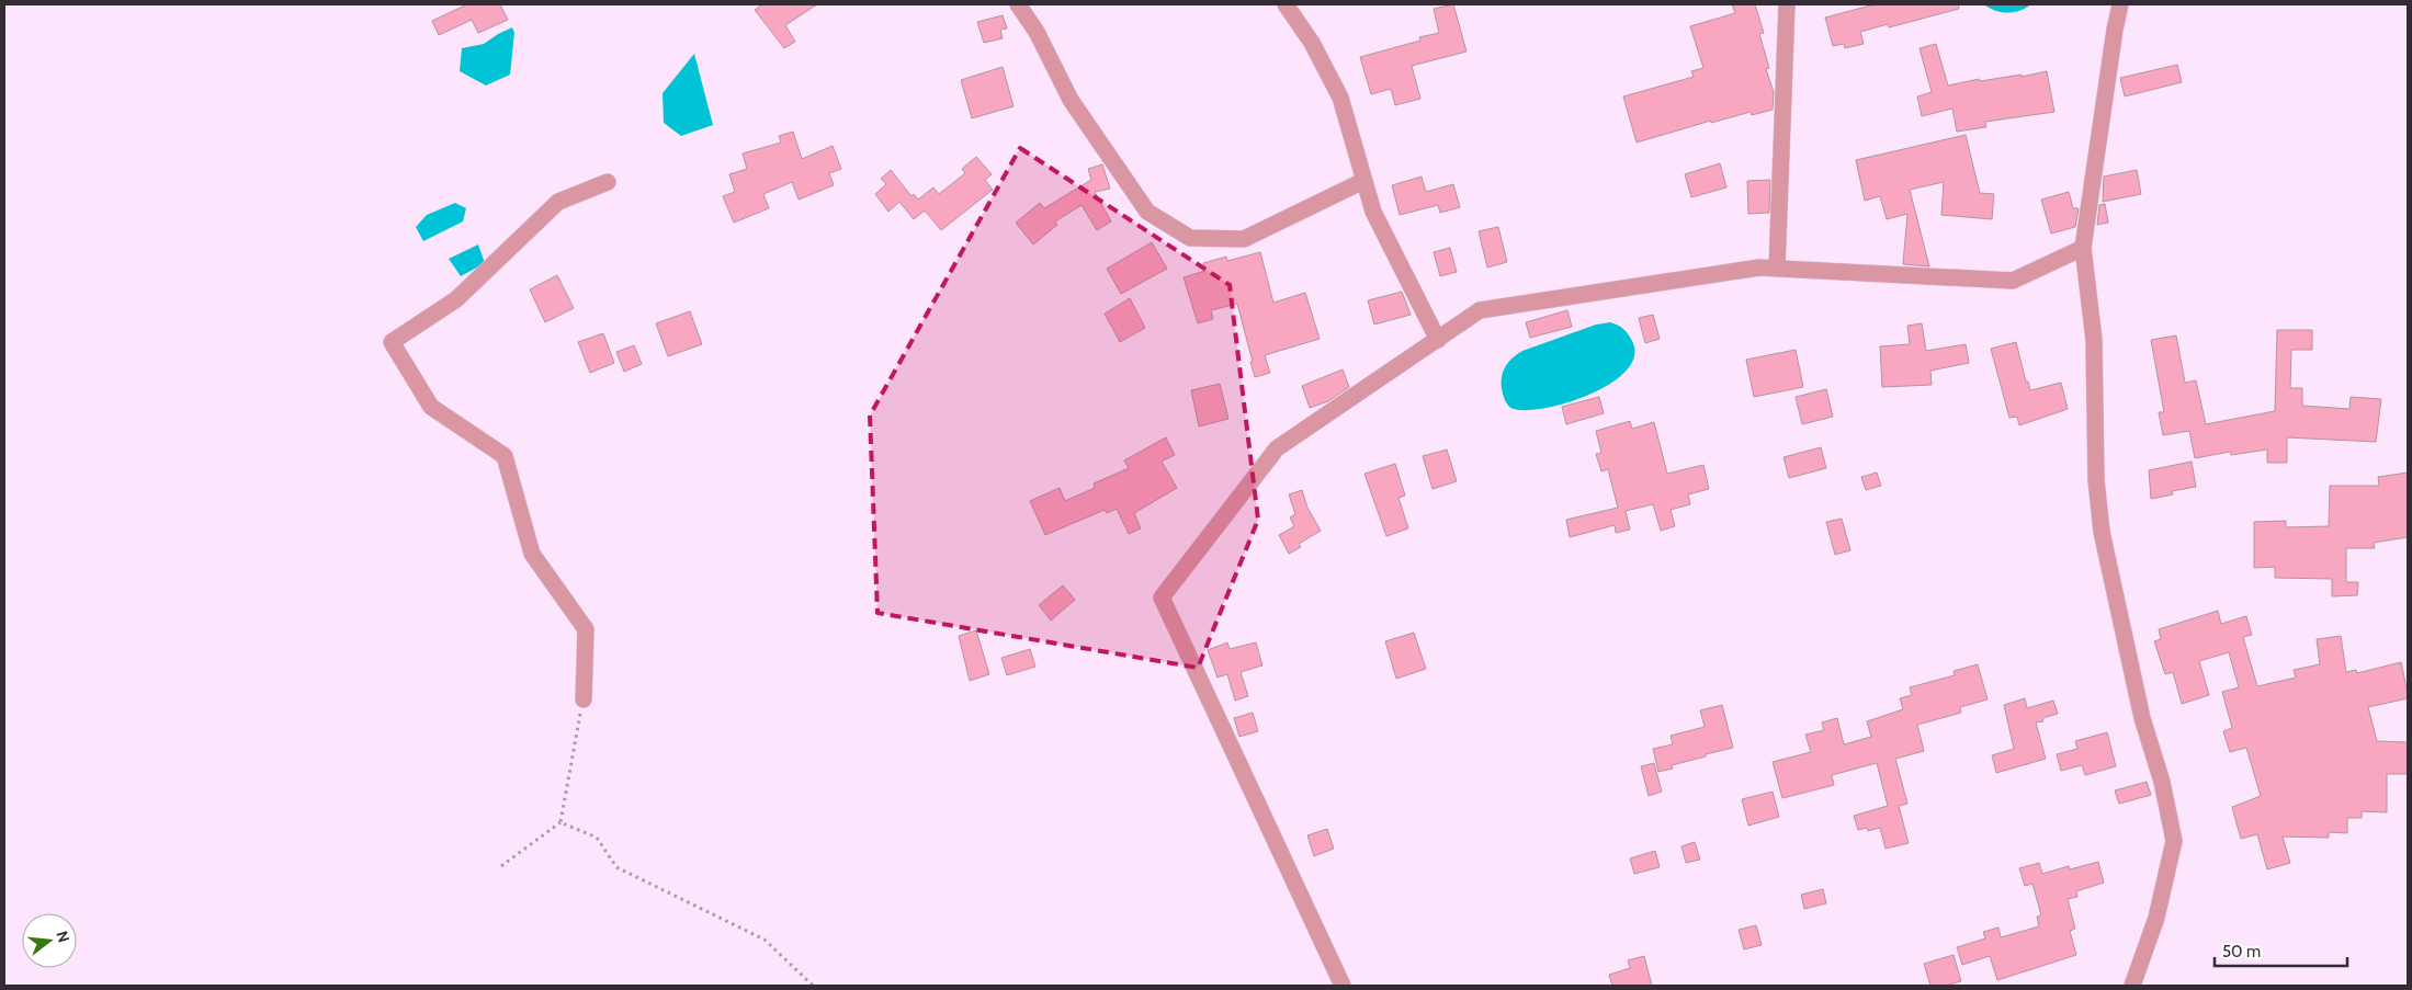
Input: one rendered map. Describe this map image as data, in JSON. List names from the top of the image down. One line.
{"scale_bar":"50 m","north":"right"}
